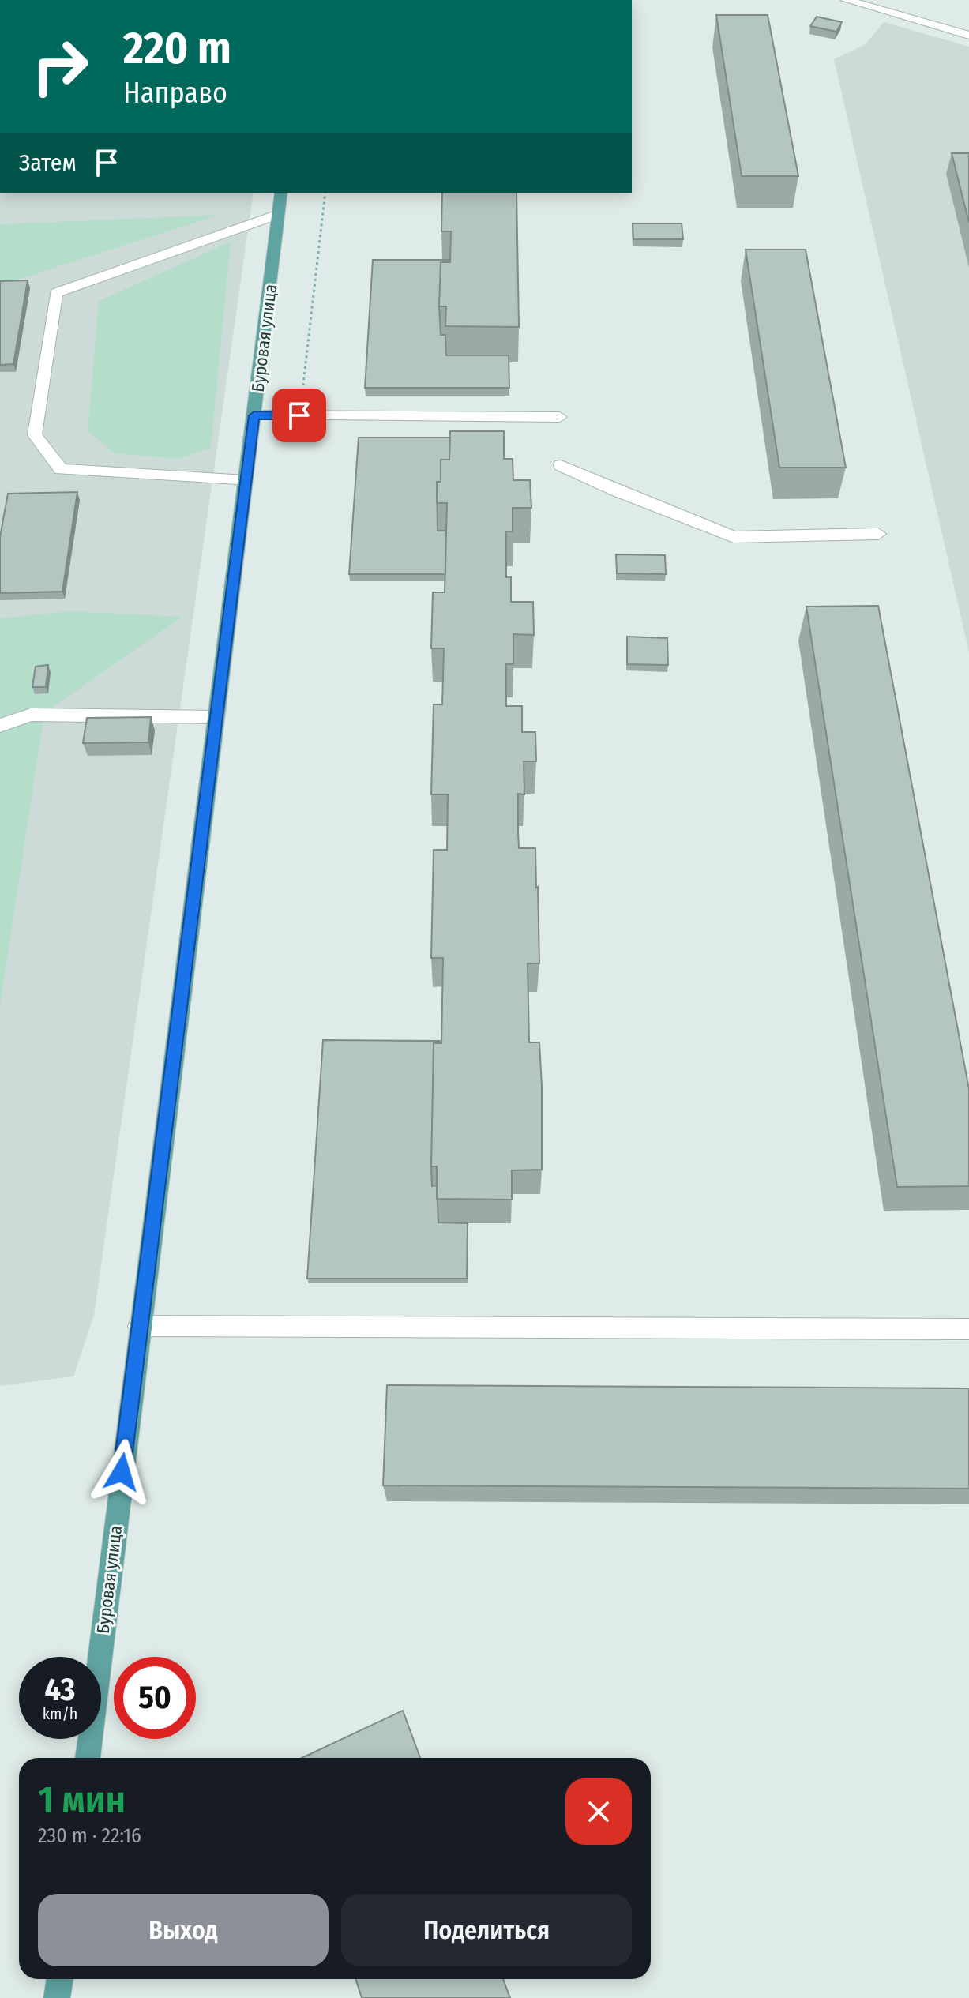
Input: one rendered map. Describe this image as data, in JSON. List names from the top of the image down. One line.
{"streets":{"main road":["Буровая улица"]},"page":{"turn":["220 m","Направо"],"then":"Затем","speed":"43 km/h","limit":"50","heading":["1 мин","230 m · 22:16"],"buttons":["Выход","Поделиться"]}}
